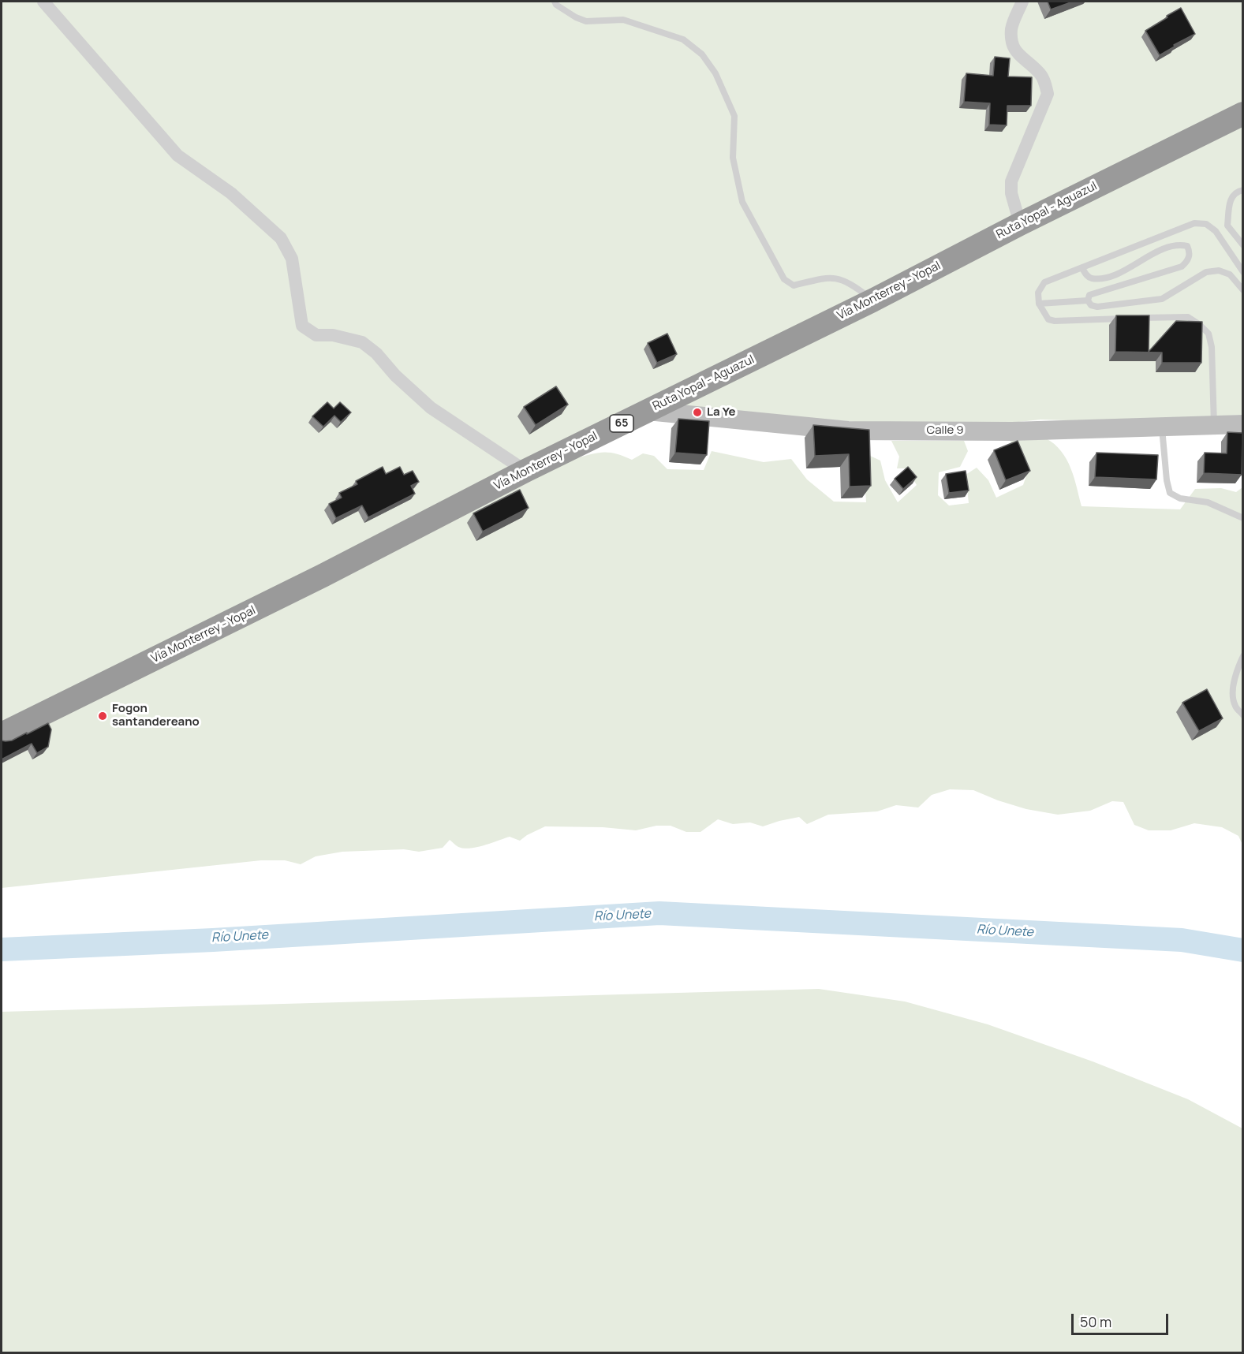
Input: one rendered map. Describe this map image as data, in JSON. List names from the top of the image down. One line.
{"streets":{"highway":["Vía Monterrey - Yopal","65"],"lane":["Ruta Yopal - Aguazul"]},"crossings":[["Ruta Yopal - Aguazul","Vía Monterrey - Yopal"]],"water":["Río Unete"],"places":["La Ye","Fogon santandereano"],"scale_bar":"50 m"}
